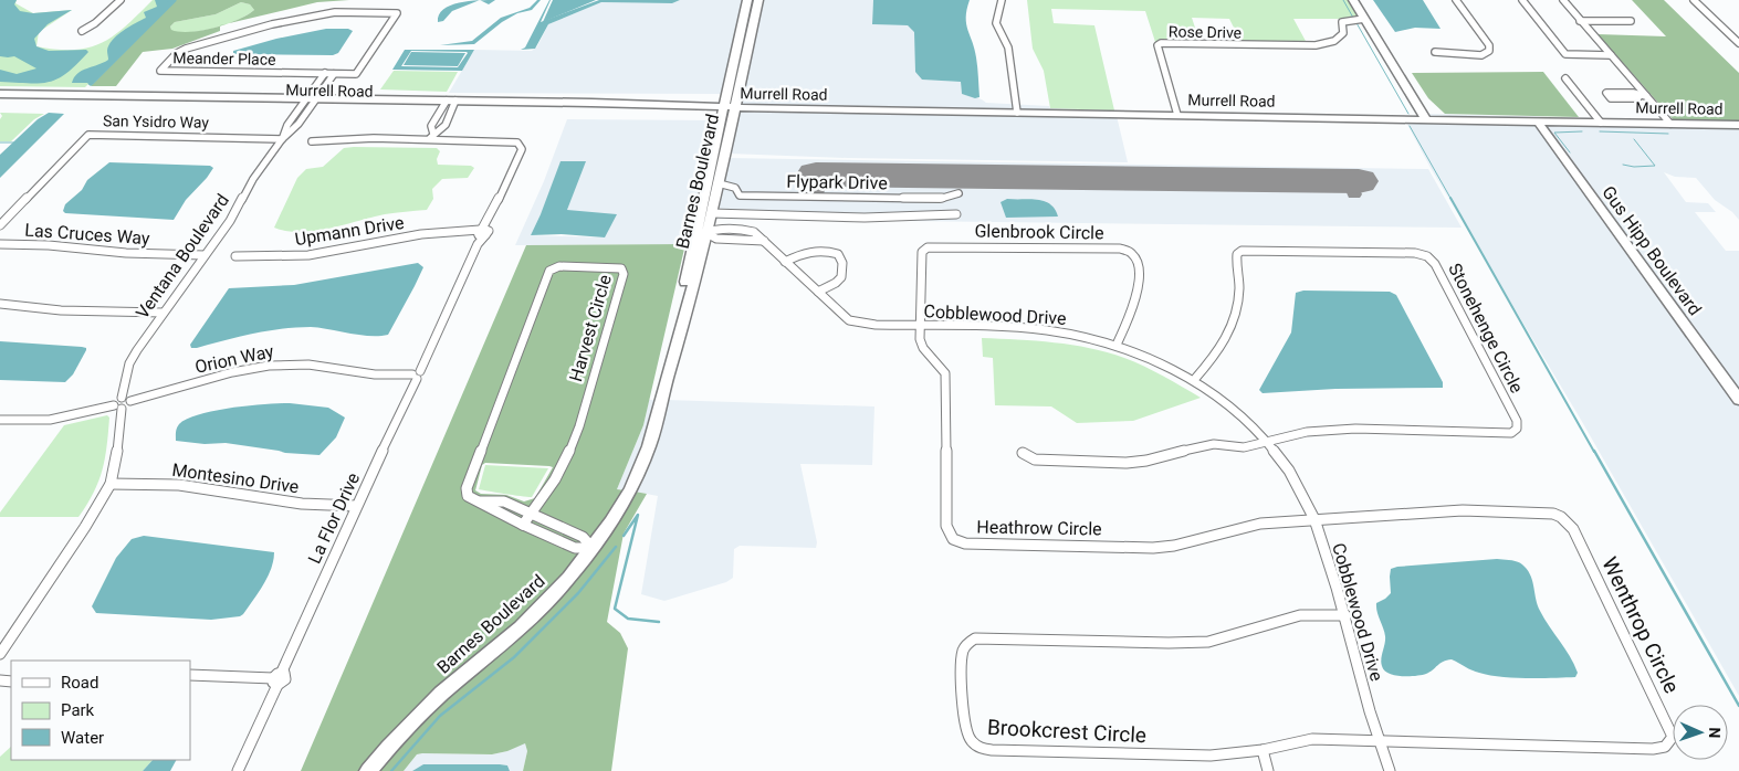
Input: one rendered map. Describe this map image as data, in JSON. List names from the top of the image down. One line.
{"streets":{"street":["Rose Drive","Meander Place","Murrell Road","San Ysidro Way","Barnes Boulevard","Flypark Drive","Upmann Drive","Glenbrook Circle","Las Cruces Way","Gus Hipp Boulevard","Ventana Boulevard","Cobblewood Drive","Harvest Circle","Stonehenge Circle","Orion Way","Montesino Drive","La Flor Drive","Heathrow Circle","Wenthrop Circle","Brookcrest Circle"]},"crossings":[["Rose Drive","Murrell Road"],["Meander Place","Ventana Boulevard"],["Murrell Road","Barnes Boulevard"],["Murrell Road","Gus Hipp Boulevard"],["Murrell Road","Ventana Boulevard"],["San Ysidro Way","Ventana Boulevard"],["Barnes Boulevard","Flypark Drive"],["Barnes Boulevard","Cobblewood Drive"],["Barnes Boulevard","Harvest Circle"],["Upmann Drive","La Flor Drive"],["Glenbrook Circle","Cobblewood Drive"],["Glenbrook Circle","Heathrow Circle"],["Las Cruces Way","Ventana Boulevard"],["Ventana Boulevard","Orion Way"],["Cobblewood Drive","Stonehenge Circle"],["Cobblewood Drive","Heathrow Circle"],["Cobblewood Drive","Wenthrop Circle"],["Cobblewood Drive","Brookcrest Circle"],["Orion Way","La Flor Drive"],["Montesino Drive","La Flor Drive"],["Heathrow Circle","Wenthrop Circle"],["Wenthrop Circle","Brookcrest Circle"]],"legend":["Road","Park","Water"],"north":"right"}
